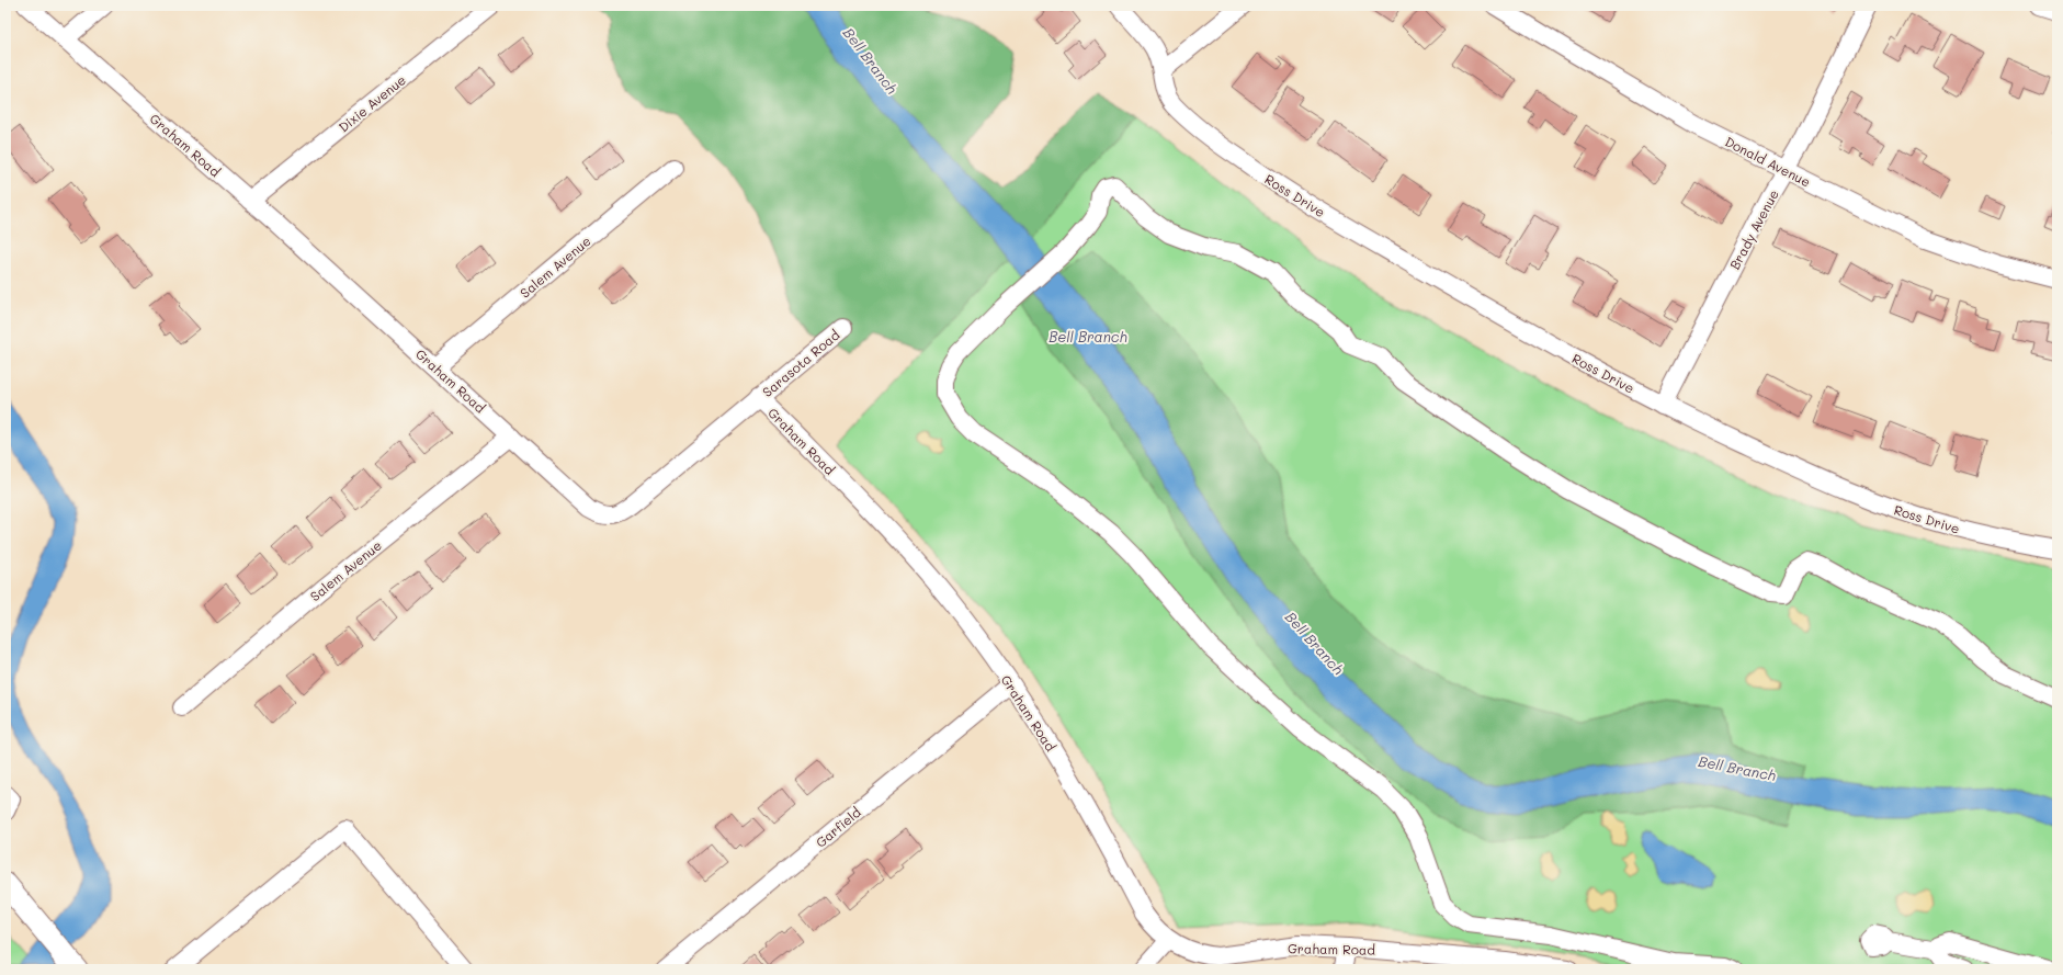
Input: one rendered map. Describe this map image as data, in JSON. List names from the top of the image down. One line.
{"streets":{"street":["Dixie Avenue","Graham Road","Donald Avenue","Ross Drive","Brady Avenue","Salem Avenue","Sarasota Road","Garfield"]},"crossings":[["Dixie Avenue","Graham Road"],["Graham Road","Salem Avenue"],["Graham Road","Sarasota Road"],["Graham Road","Garfield"],["Donald Avenue","Brady Avenue"],["Ross Drive","Brady Avenue"]],"water":["Bell Branch"]}
